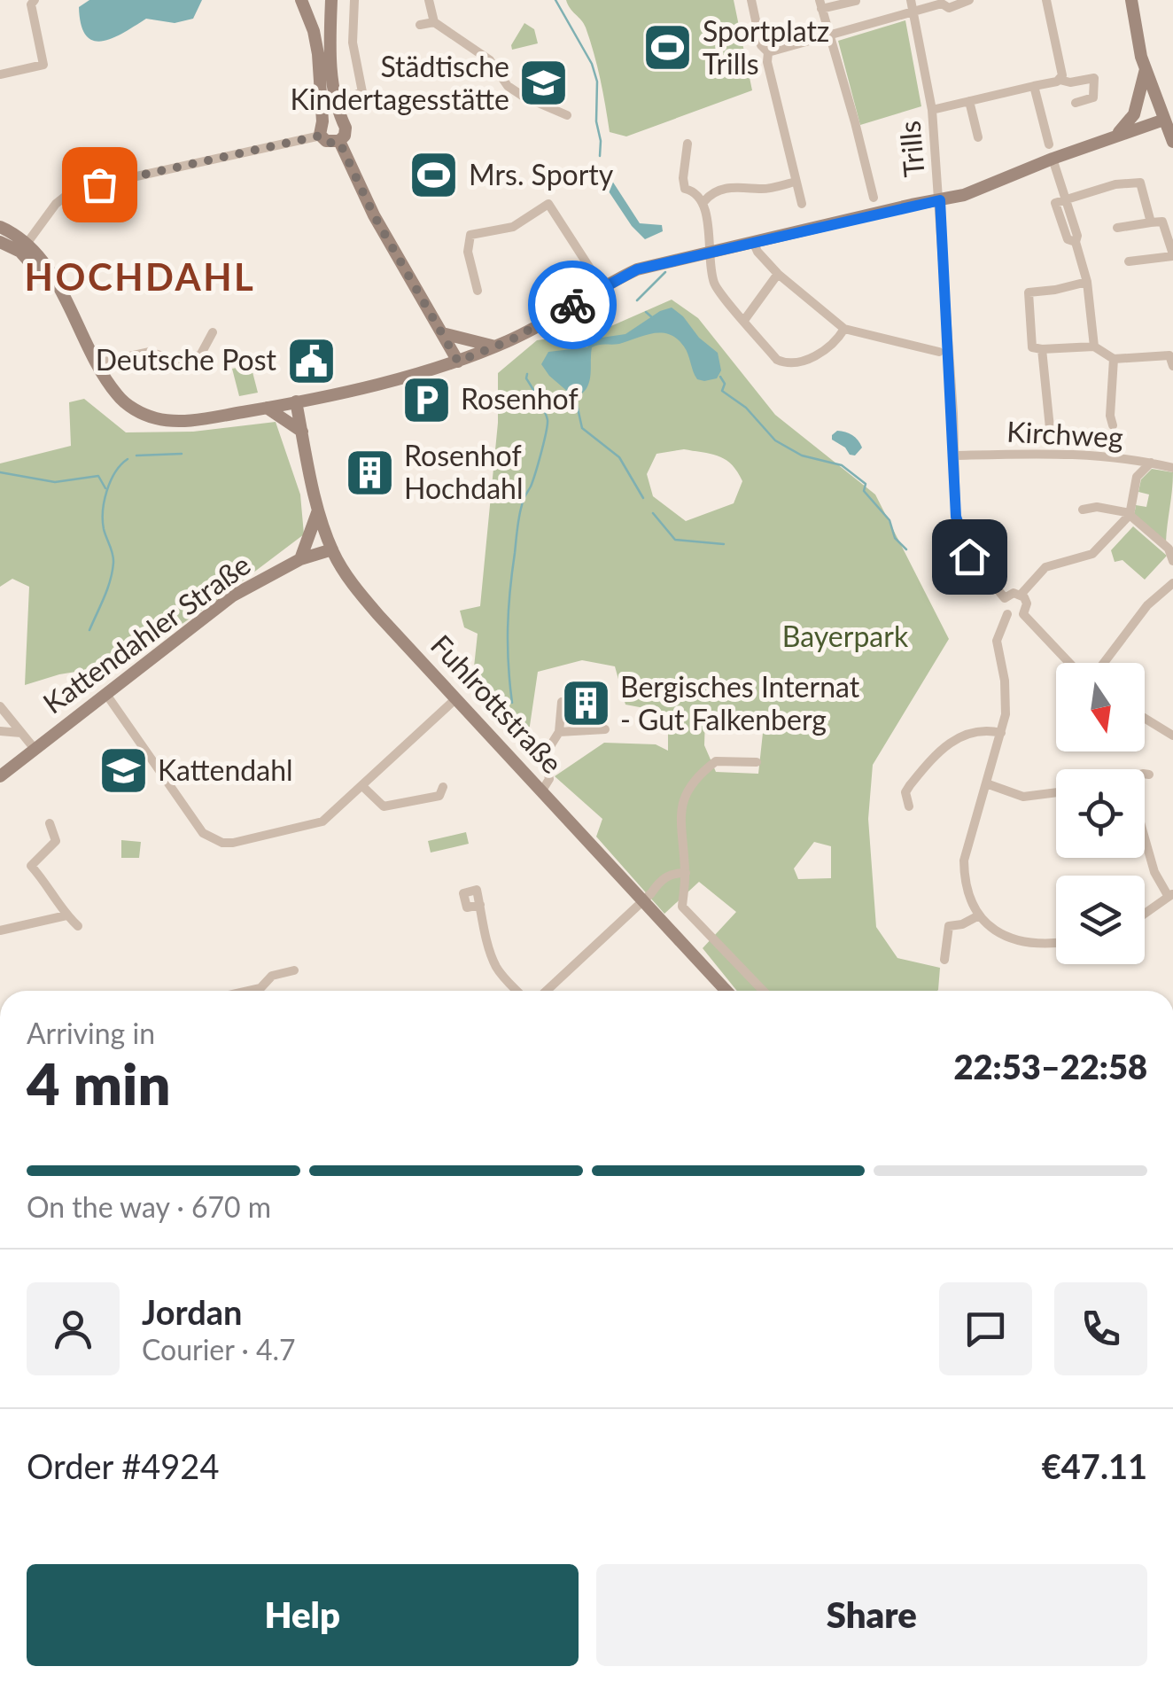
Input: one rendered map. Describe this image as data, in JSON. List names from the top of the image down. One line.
{"streets":{"street":["Trills","Kirchweg","Kattendahler Straße","Fuhlrottstraße"]},"crossings":[["Trills","Kirchweg"],["Kattendahler Straße","Fuhlrottstraße"]],"districts":["HOCHDAHL"],"parks":["Bayerpark"],"places":{"sports":["Sportplatz Trills","Mrs. Sporty"],"school or university":["Städtische Kindertagesstätte","Kattendahl"],"public building":["Deutsche Post"],"parking":["Rosenhof"],"building":["Rosenhof Hochdahl","Bergisches Internat - Gut Falkenberg"]},"north":"bottom","page":{"heading":["4 min","Arriving in","22:53–22:58"],"panel":["Jordan","Courier · 4.7","Order #4924","€47.11"],"bar":"On the way · 670 m","buttons":["Help","Share"]}}
